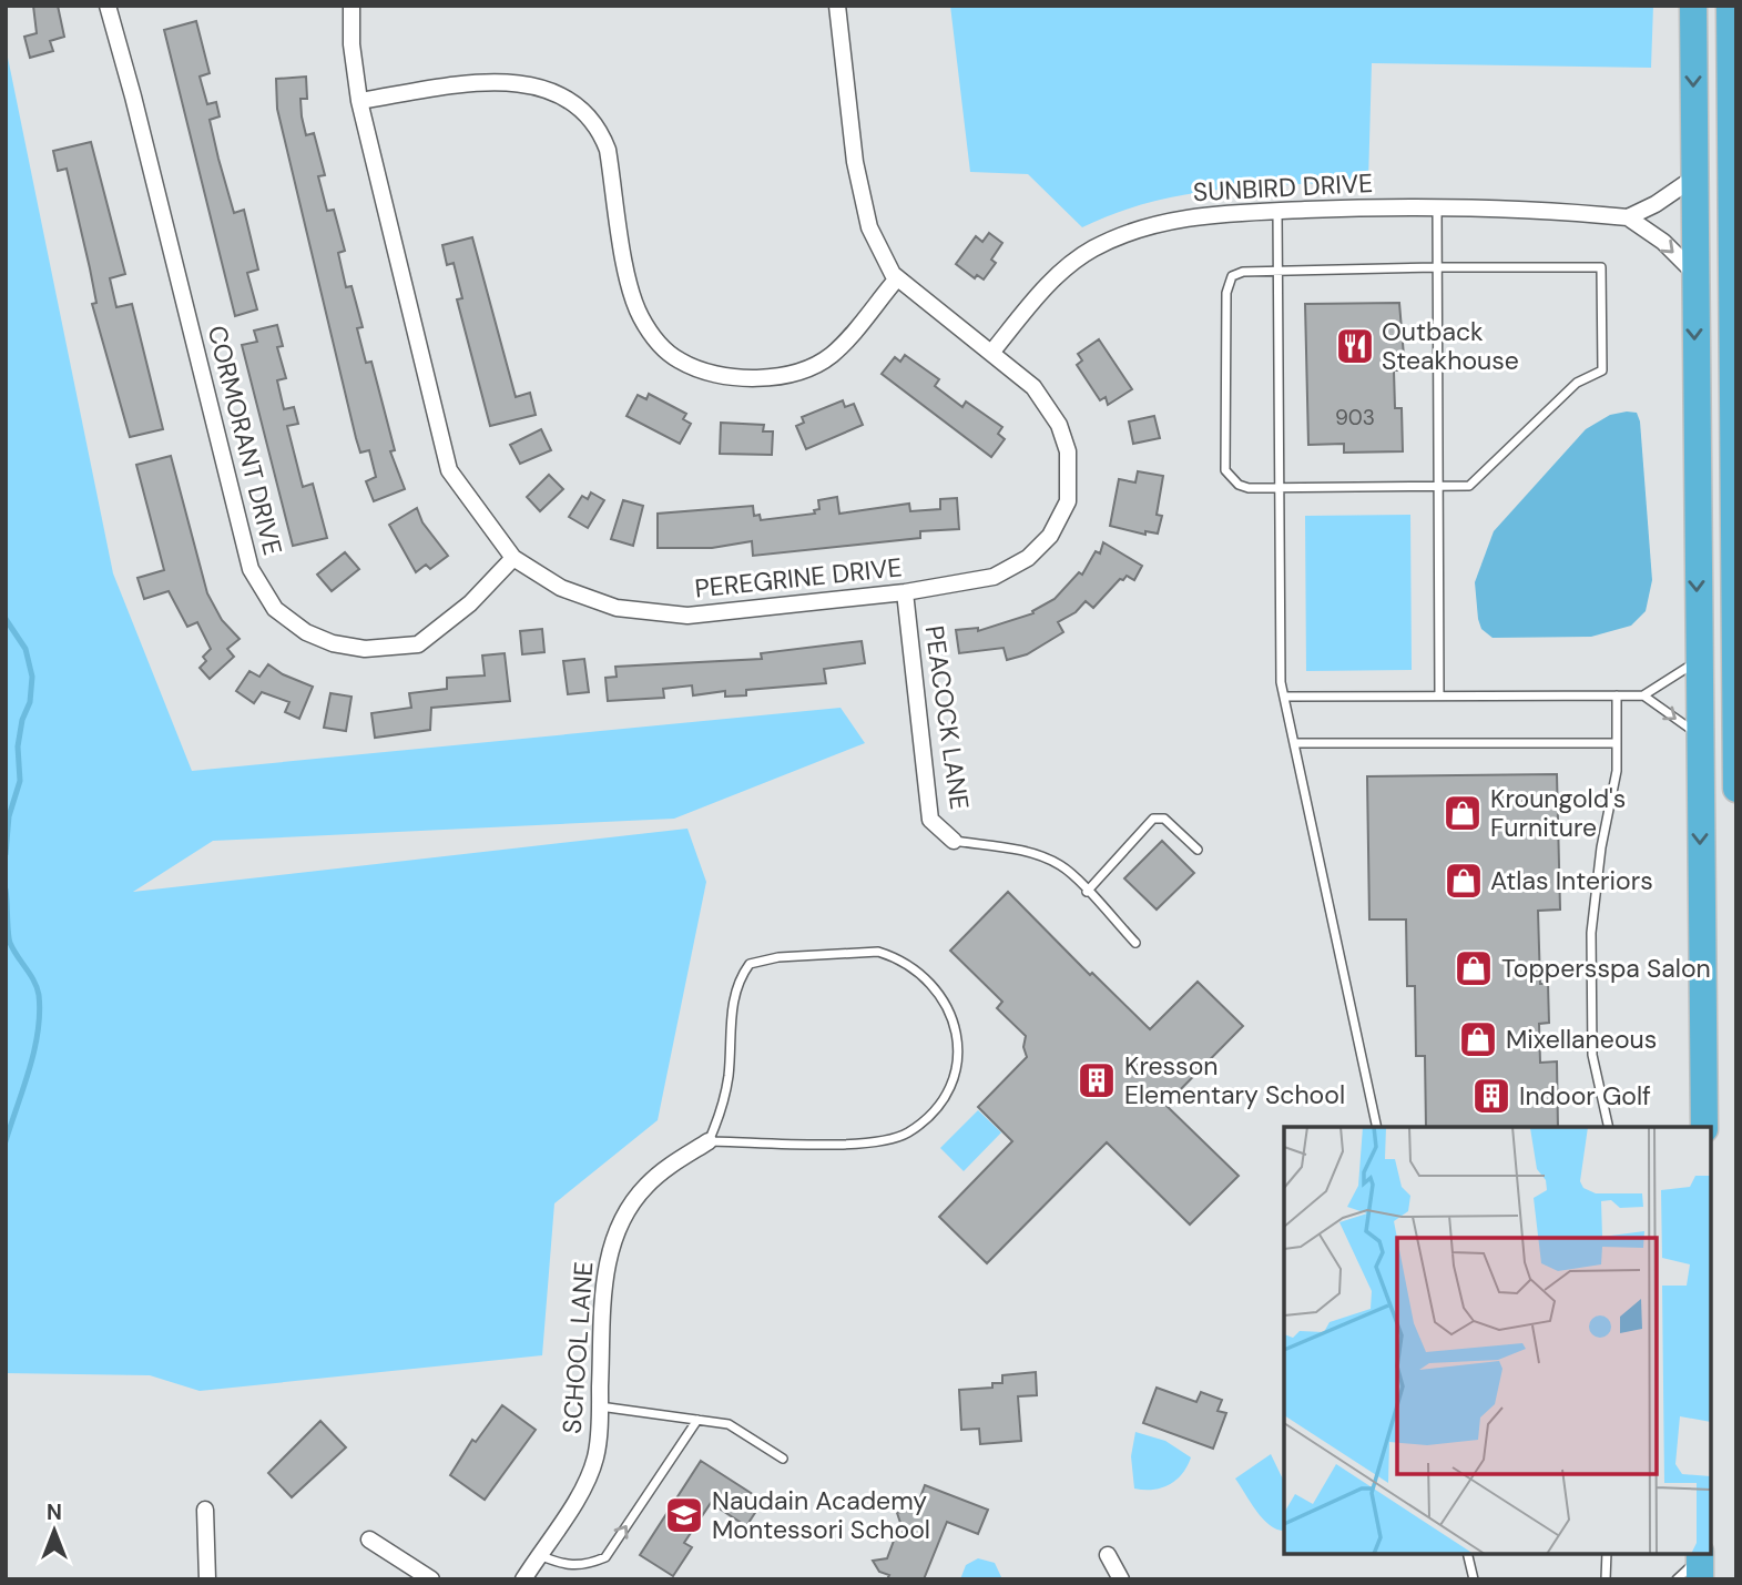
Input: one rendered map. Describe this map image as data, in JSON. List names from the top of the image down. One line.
{"streets":{"street":["SUNBIRD DRIVE","CORMORANT DRIVE","PEREGRINE DRIVE","PEACOCK LANE","SCHOOL LANE"]},"crossings":[["SUNBIRD DRIVE","PEREGRINE DRIVE"],["CORMORANT DRIVE","PEREGRINE DRIVE"],["PEREGRINE DRIVE","PEACOCK LANE"]],"places":{"restaurant":["Outback Steakhouse"],"shop":["Kroungold's Furniture","Atlas Interiors","Toppersspa Salon","Mixellaneous"],"building":["Kresson Elementary School","Indoor Golf"],"school or university":["Naudain Academy Montessori School"]},"house_numbers":["903"],"north":"top"}
